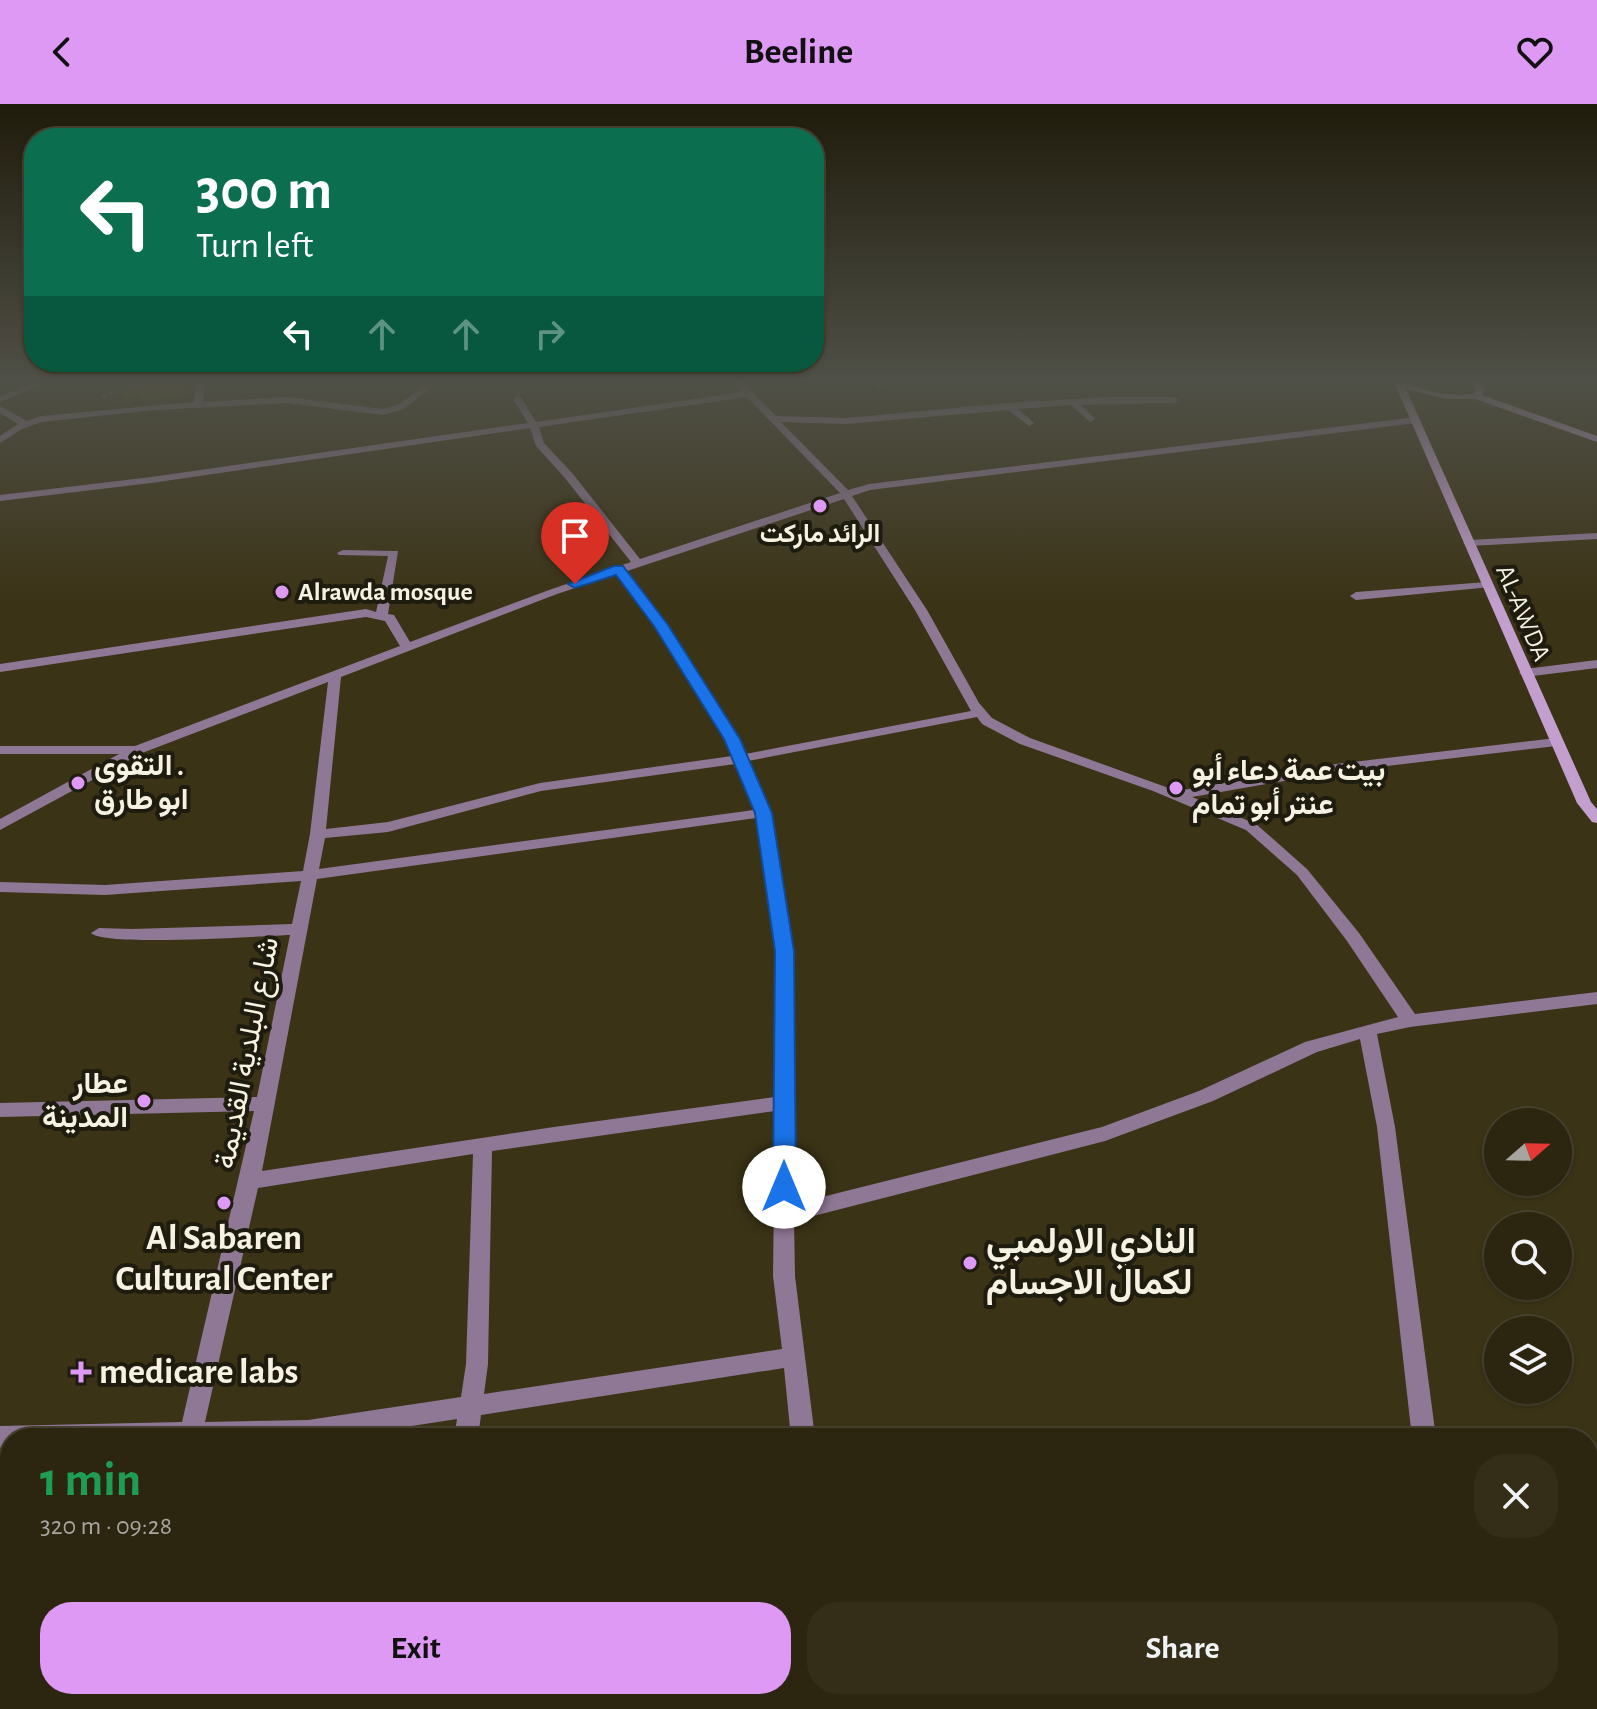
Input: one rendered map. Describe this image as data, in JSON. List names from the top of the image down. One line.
{"streets":{"street":["AL-AWDA","شارع البلدية القديمة"]},"places":{"other":["الرائد ماركت","Alrawda mosque","التقوى . ابو طارق","بيت عمة دعاء أبو عنتر أبو تمام","عطار المدينة","Al Sabaren Cultural Center","النادي الاولمبي لكمال الاجسام"],"health":["medicare labs"]},"north":"right","page":{"header":"Beeline","turn":["300 m","Turn left"],"heading":["1 min","320 m · 09:28"],"buttons":["Exit","Share"]}}
